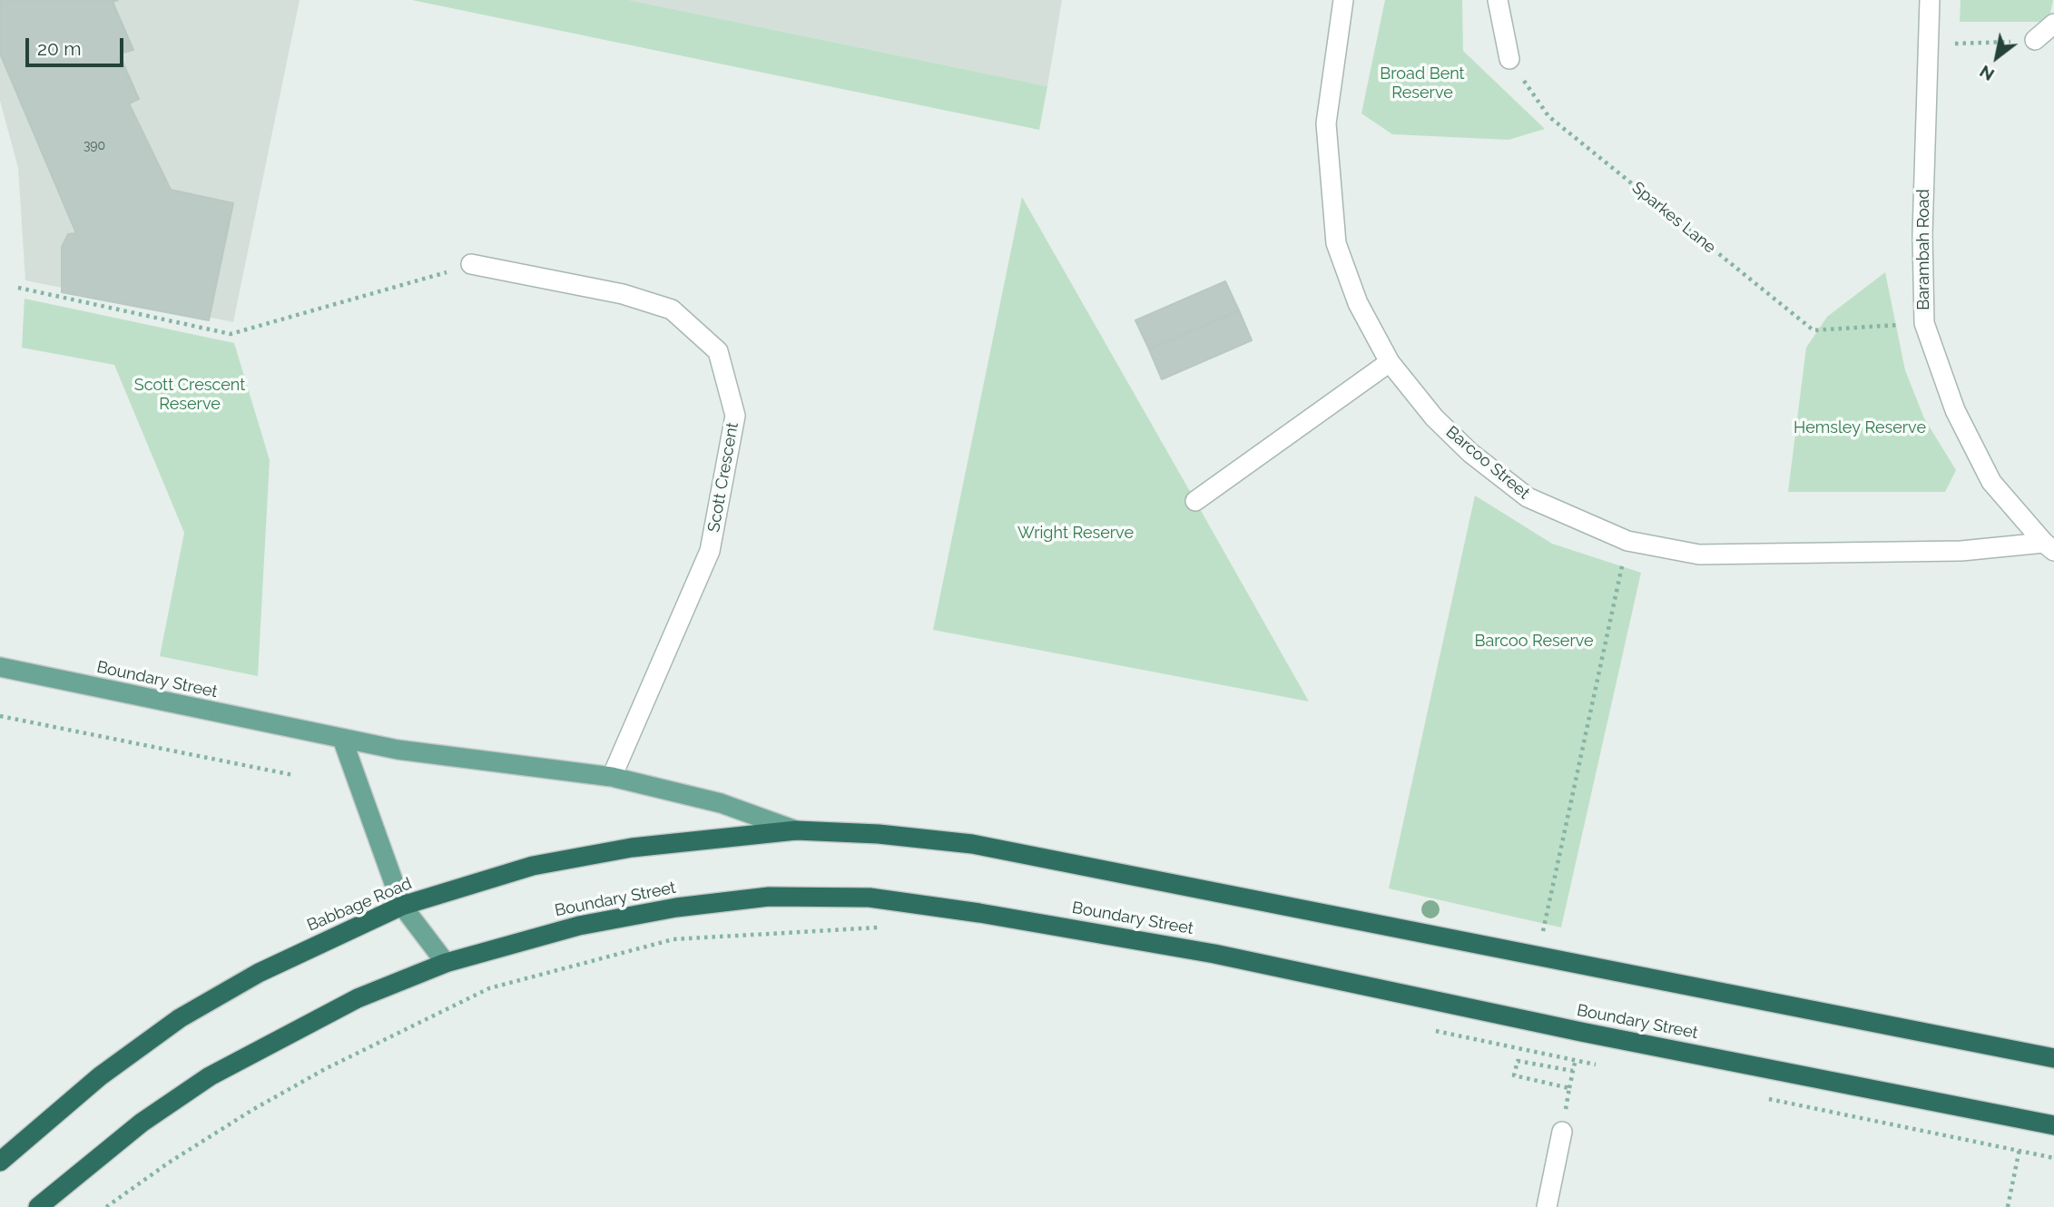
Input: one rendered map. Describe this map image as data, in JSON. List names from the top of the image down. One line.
{"streets":{"highway":["Boundary Street","Babbage Road"],"street":["Barambah Road","Barcoo Street","Scott Crescent"],"path":["Sparkes Lane"]},"crossings":[["Sparkes Lane","Barambah Road"],["Barambah Road","Barcoo Street"],["Scott Crescent","Boundary Street"],["Boundary Street","Babbage Road"]],"parks":["Broad Bent Reserve","Scott Crescent Reserve","Hemsley Reserve","Wright Reserve","Barcoo Reserve"],"house_numbers":["390"],"scale_bar":"20 m","north":"bottom left"}
